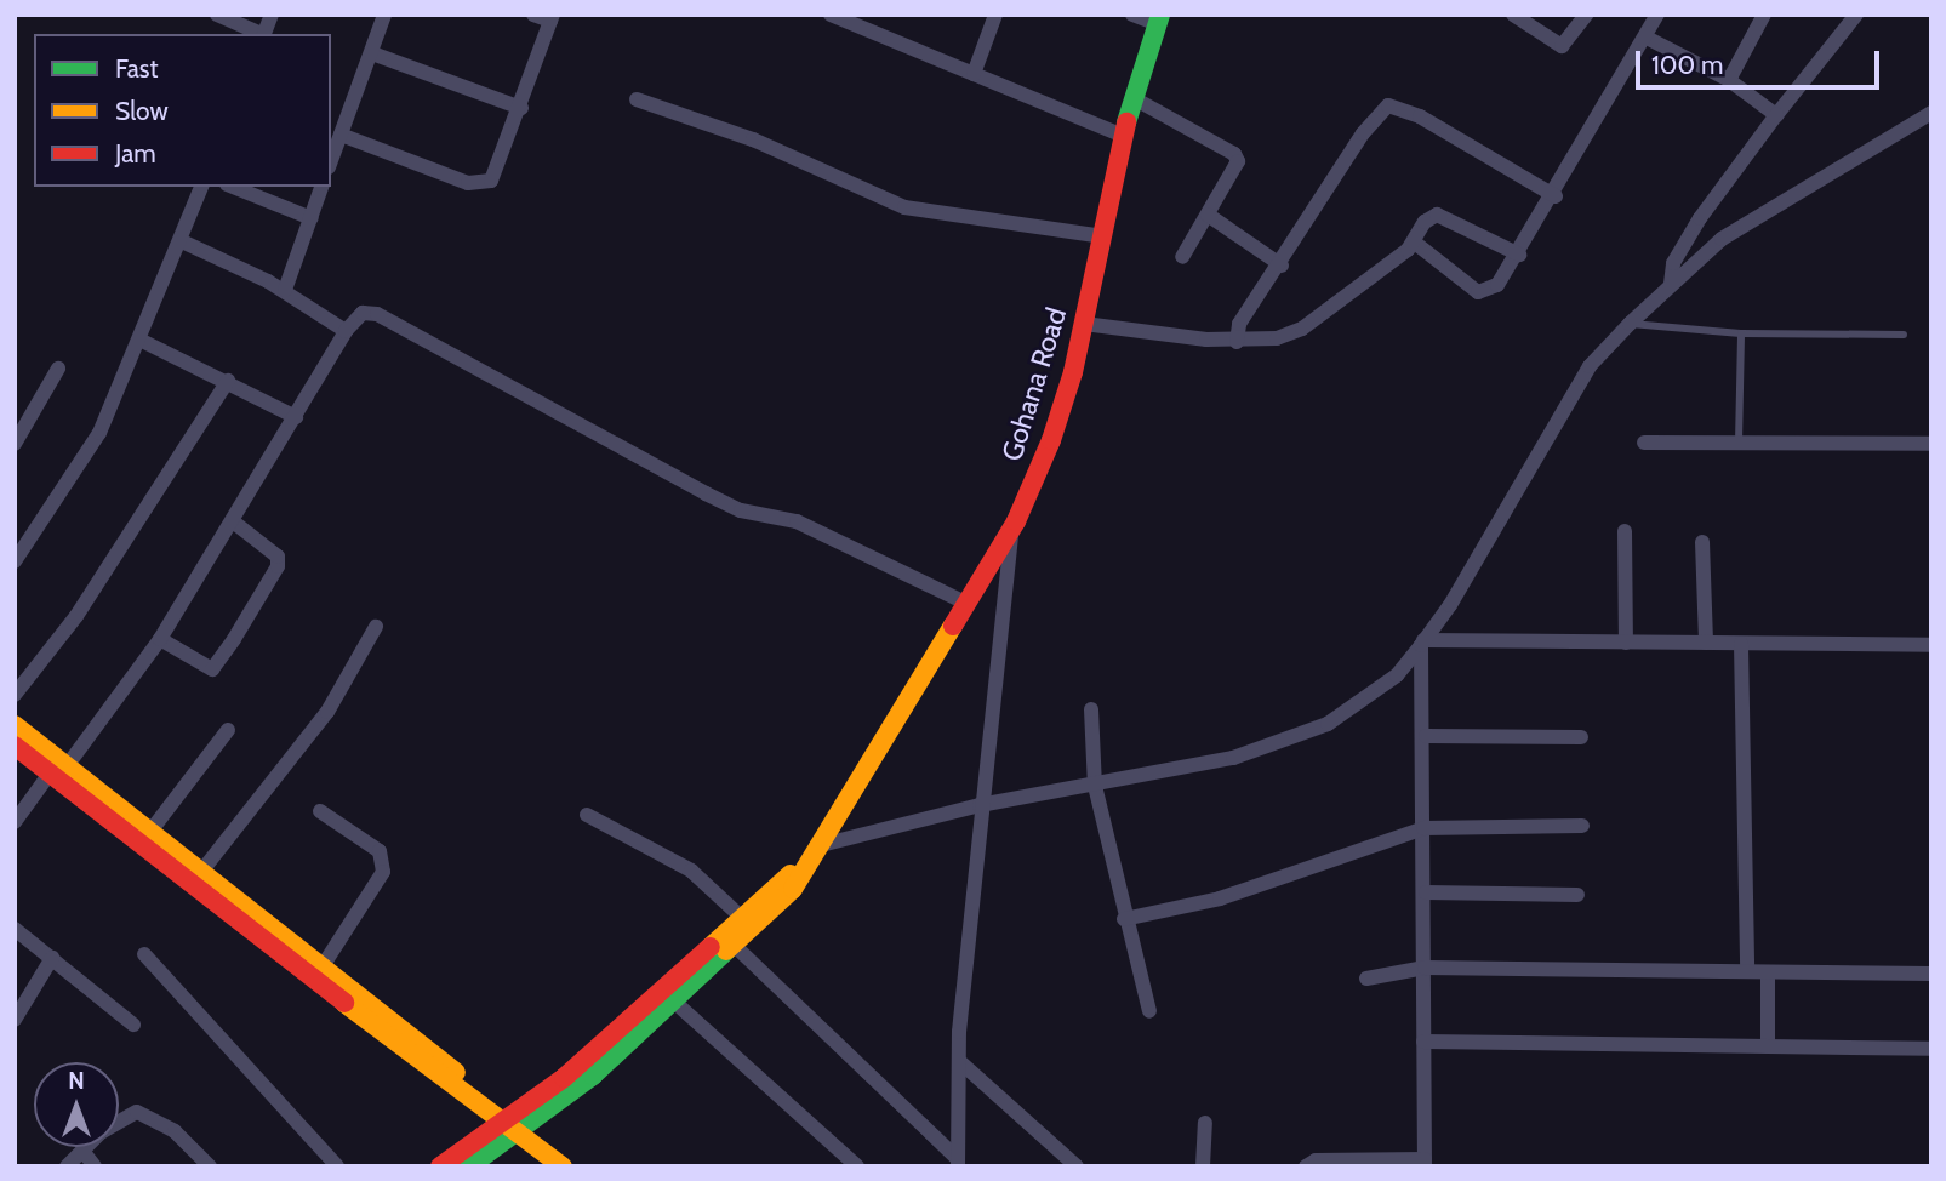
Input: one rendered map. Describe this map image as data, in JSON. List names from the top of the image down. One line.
{"streets":{"main road":["Gohana Road"]},"legend":["Fast","Slow","Jam"],"scale_bar":"100 m","north":"top"}
